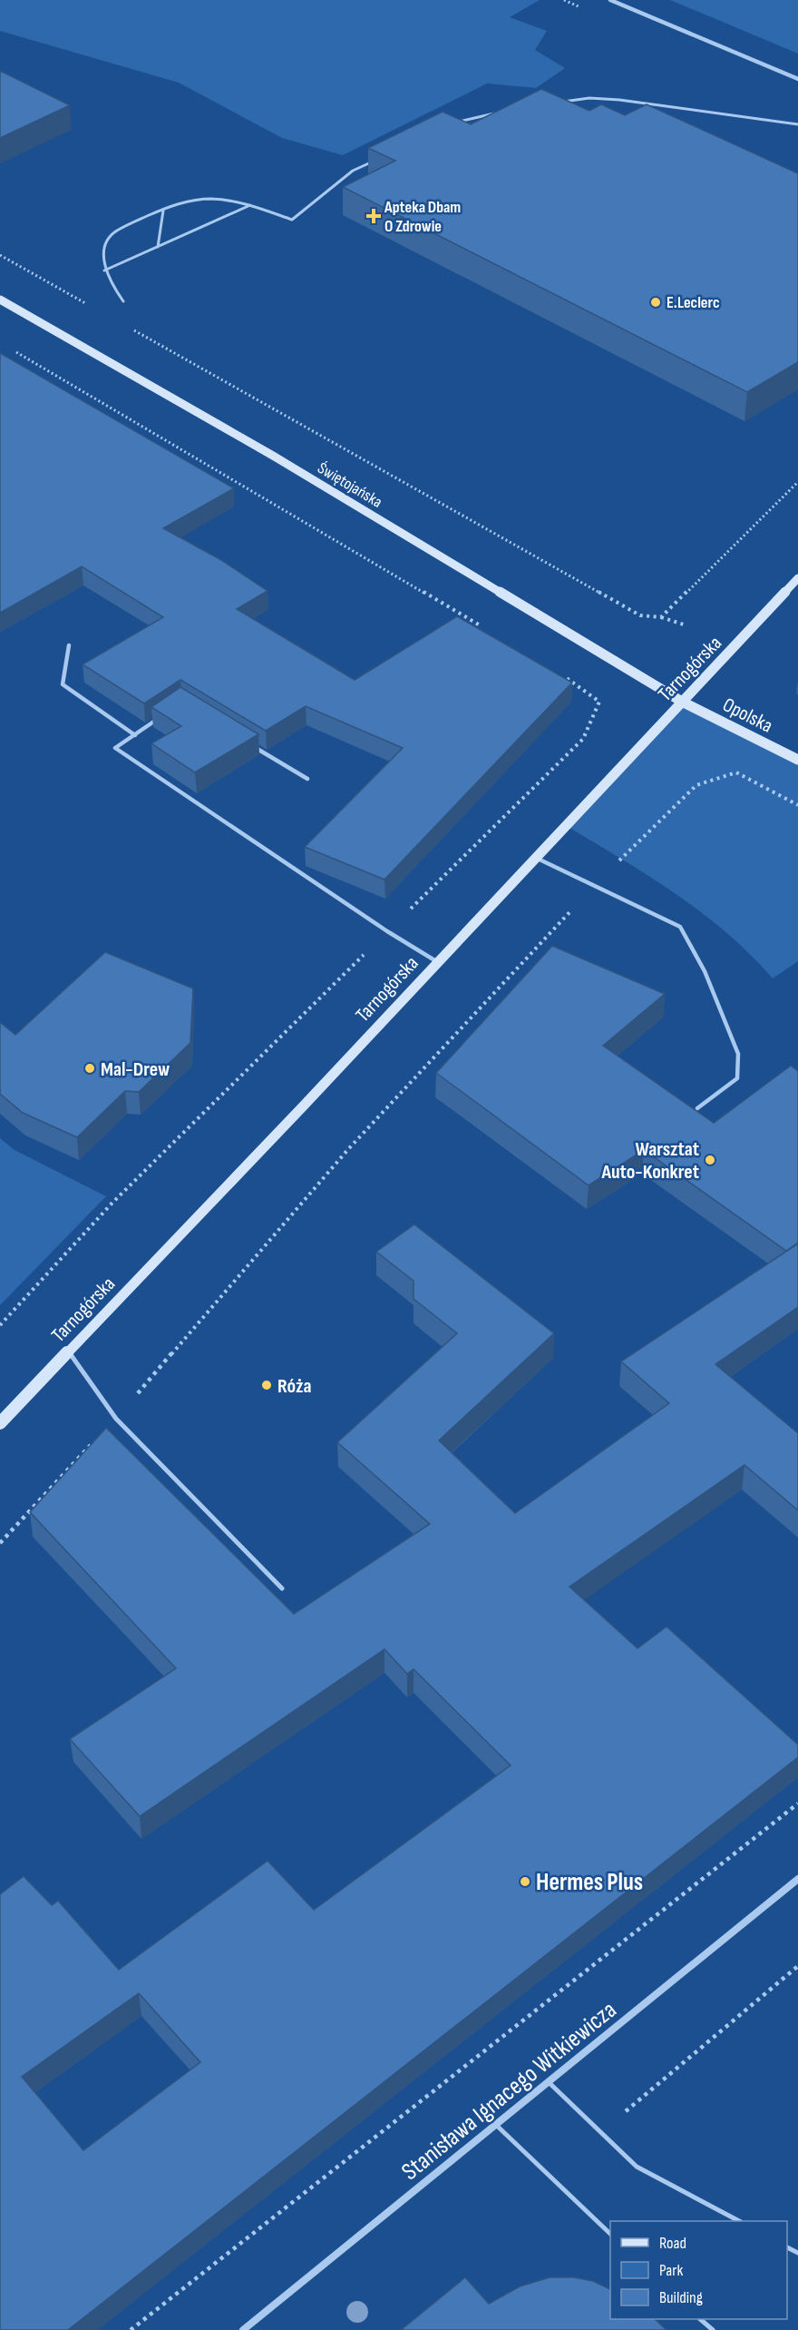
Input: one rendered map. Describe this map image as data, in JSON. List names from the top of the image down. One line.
{"streets":{"main road":["Świętojańska","Tarnogórska","Opolska"],"street":["Stanisława Ignacego Witkiewicza"]},"crossings":[["Świętojańska","Tarnogórska"],["Świętojańska","Opolska"],["Tarnogórska","Opolska"]],"places":{"health":["Apteka Dbam O Zdrowie"],"other":["E.Leclerc","Mal-Drew","Warsztat Auto-Konkret","Róża","Hermes Plus"]},"legend":["Road","Park","Building"]}
